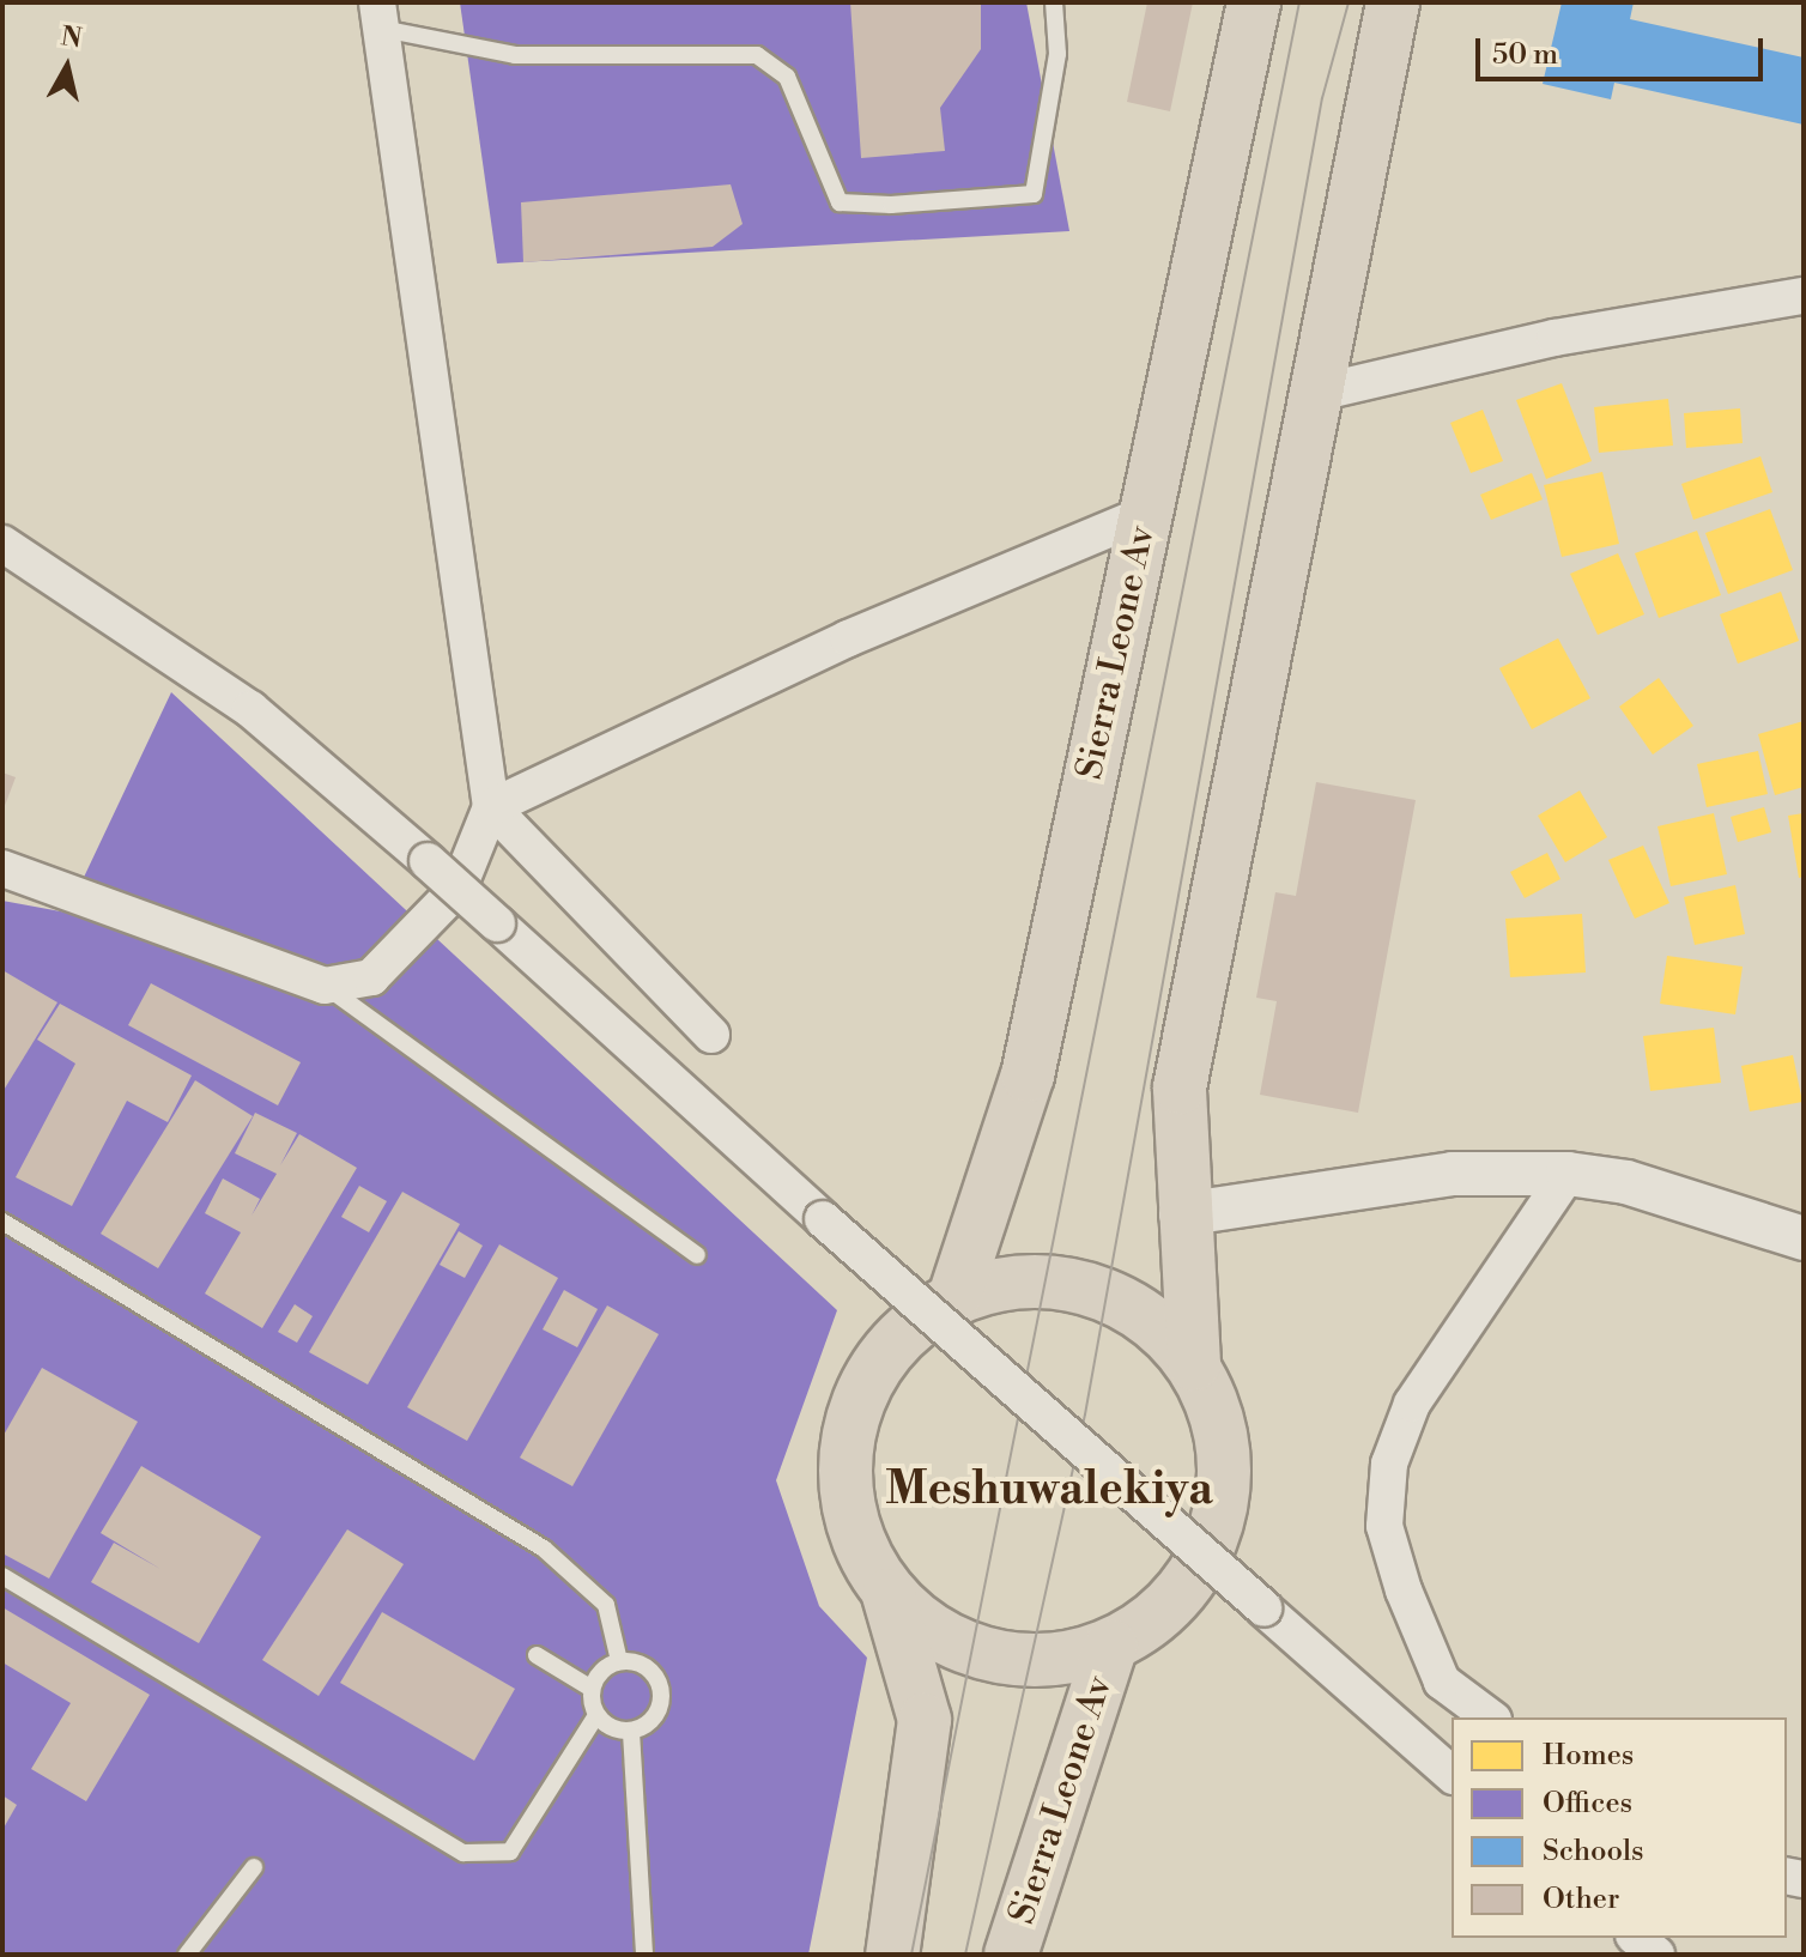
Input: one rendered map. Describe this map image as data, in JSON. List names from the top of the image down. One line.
{"streets":{"main road":["Sierra Leone Av"]},"districts":["Meshuwalekiya"],"legend":["Homes","Offices","Schools","Other"],"scale_bar":"50 m","north":"top"}
